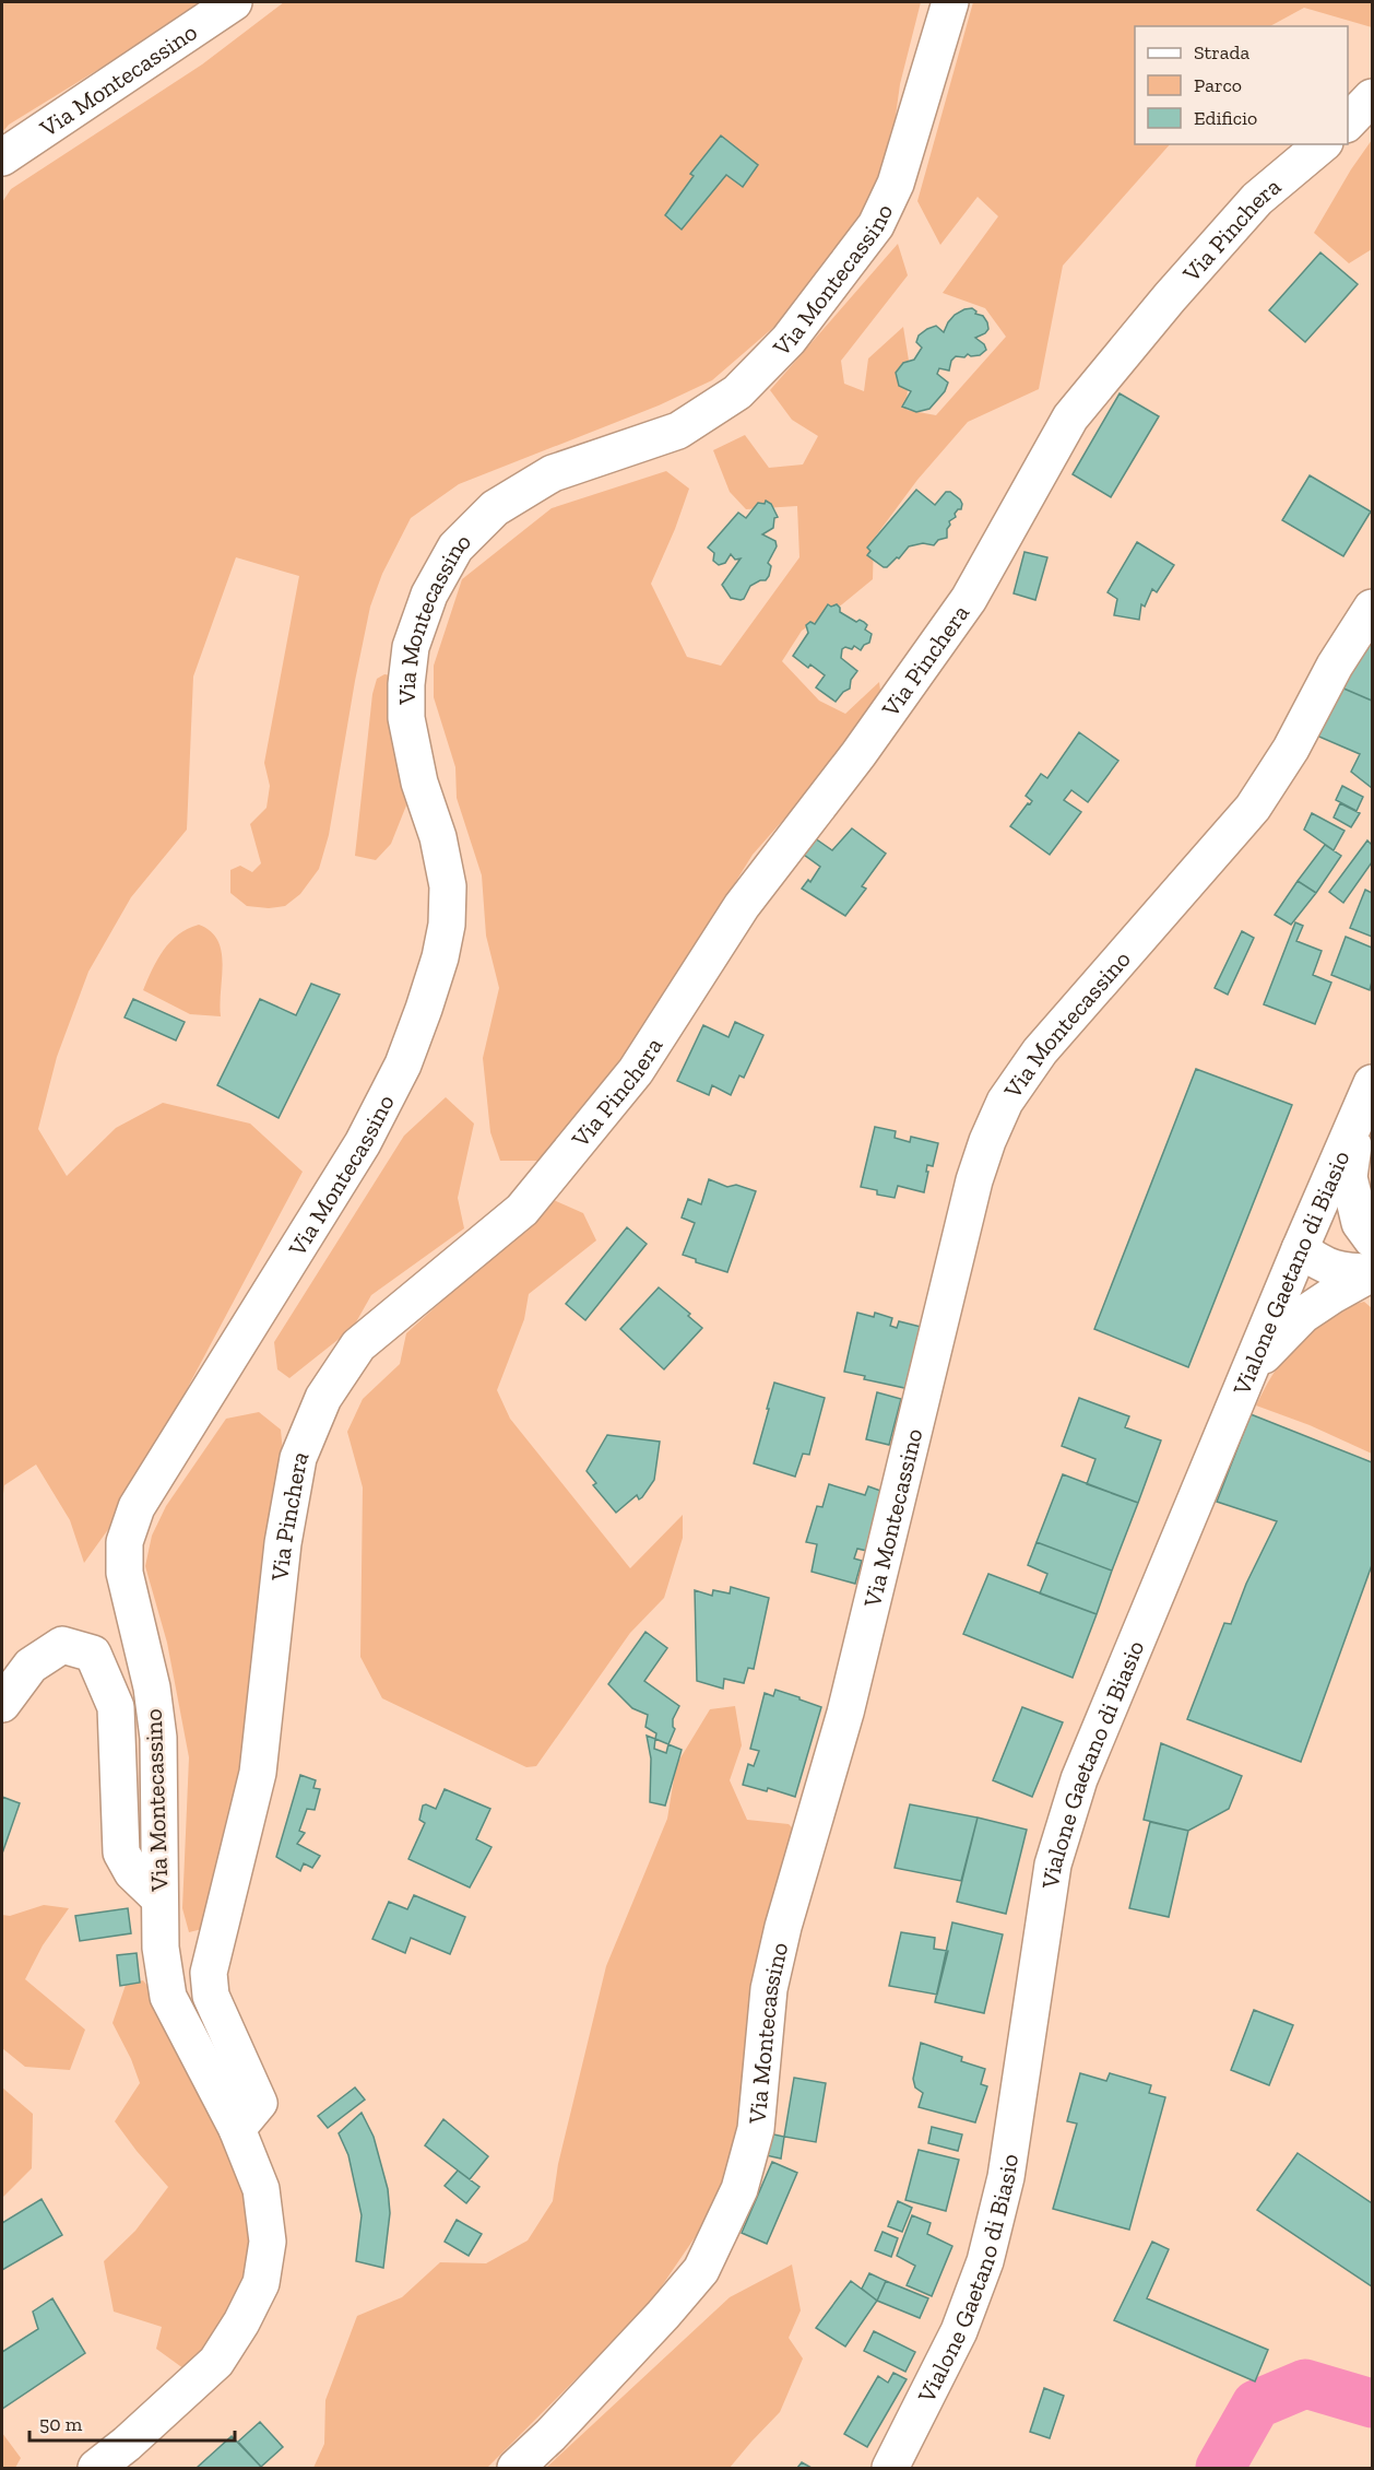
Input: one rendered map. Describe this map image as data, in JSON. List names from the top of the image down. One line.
{"streets":{"street":["Via Montecassino","Via Pinchera","Vialone Gaetano di Biasio"]},"crossings":[["Via Montecassino","Via Pinchera"]],"legend":["Strada","Parco","Edificio"],"scale_bar":"50 m"}
